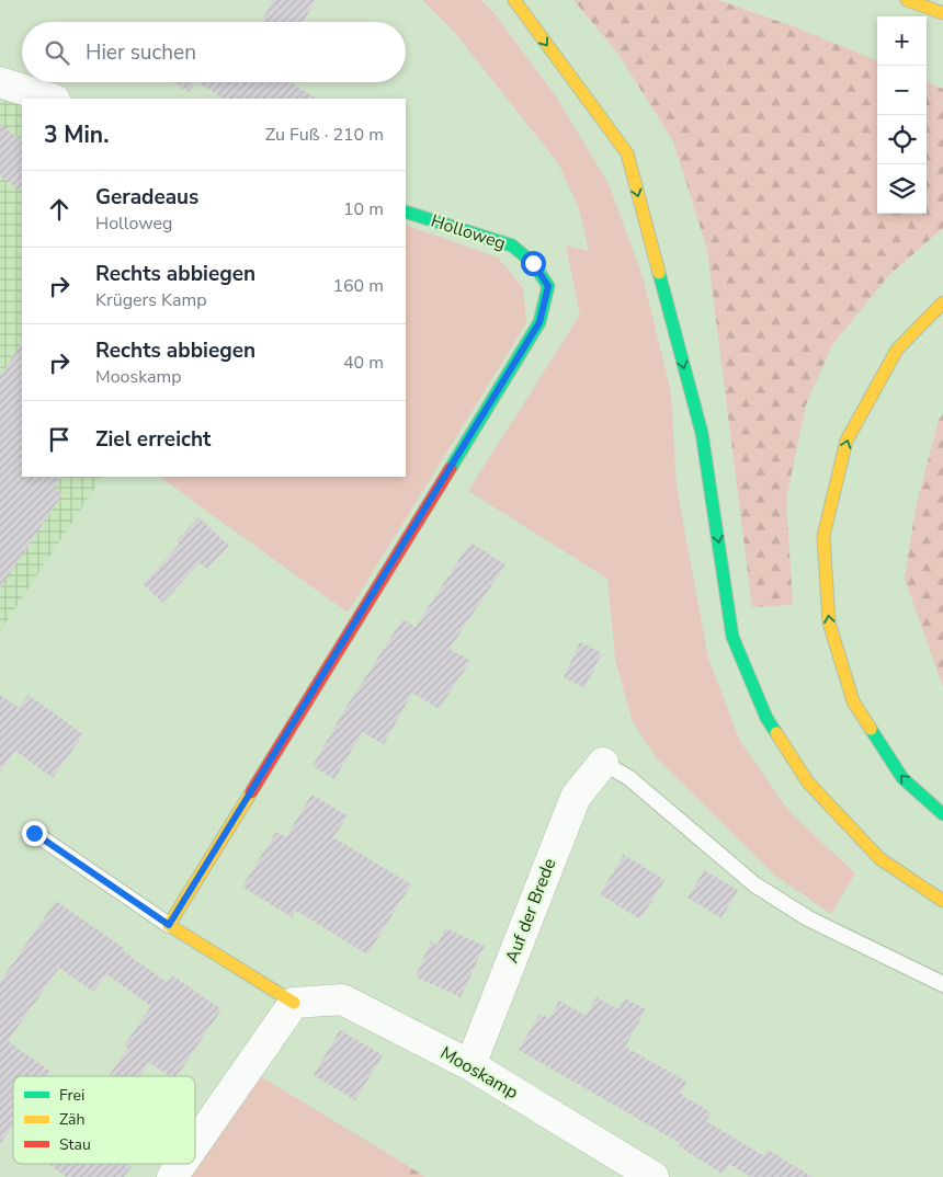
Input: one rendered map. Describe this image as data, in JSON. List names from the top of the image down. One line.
{"streets":{"main road":["Holloweg"],"street":["Auf der Brede","Mooskamp"]},"crossings":[["Auf der Brede","Mooskamp"]],"legend":["Frei","Zäh","Stau"],"page":{"map_buttons":["+","−"],"search":"Hier suchen","heading":["3 Min.","Zu Fuß · 210 m"],"list":[["Geradeaus","Holloweg","10 m"],["Rechts abbiegen","Krügers Kamp","160 m"],["Rechts abbiegen","Mooskamp","40 m"],"Ziel erreicht"]}}
